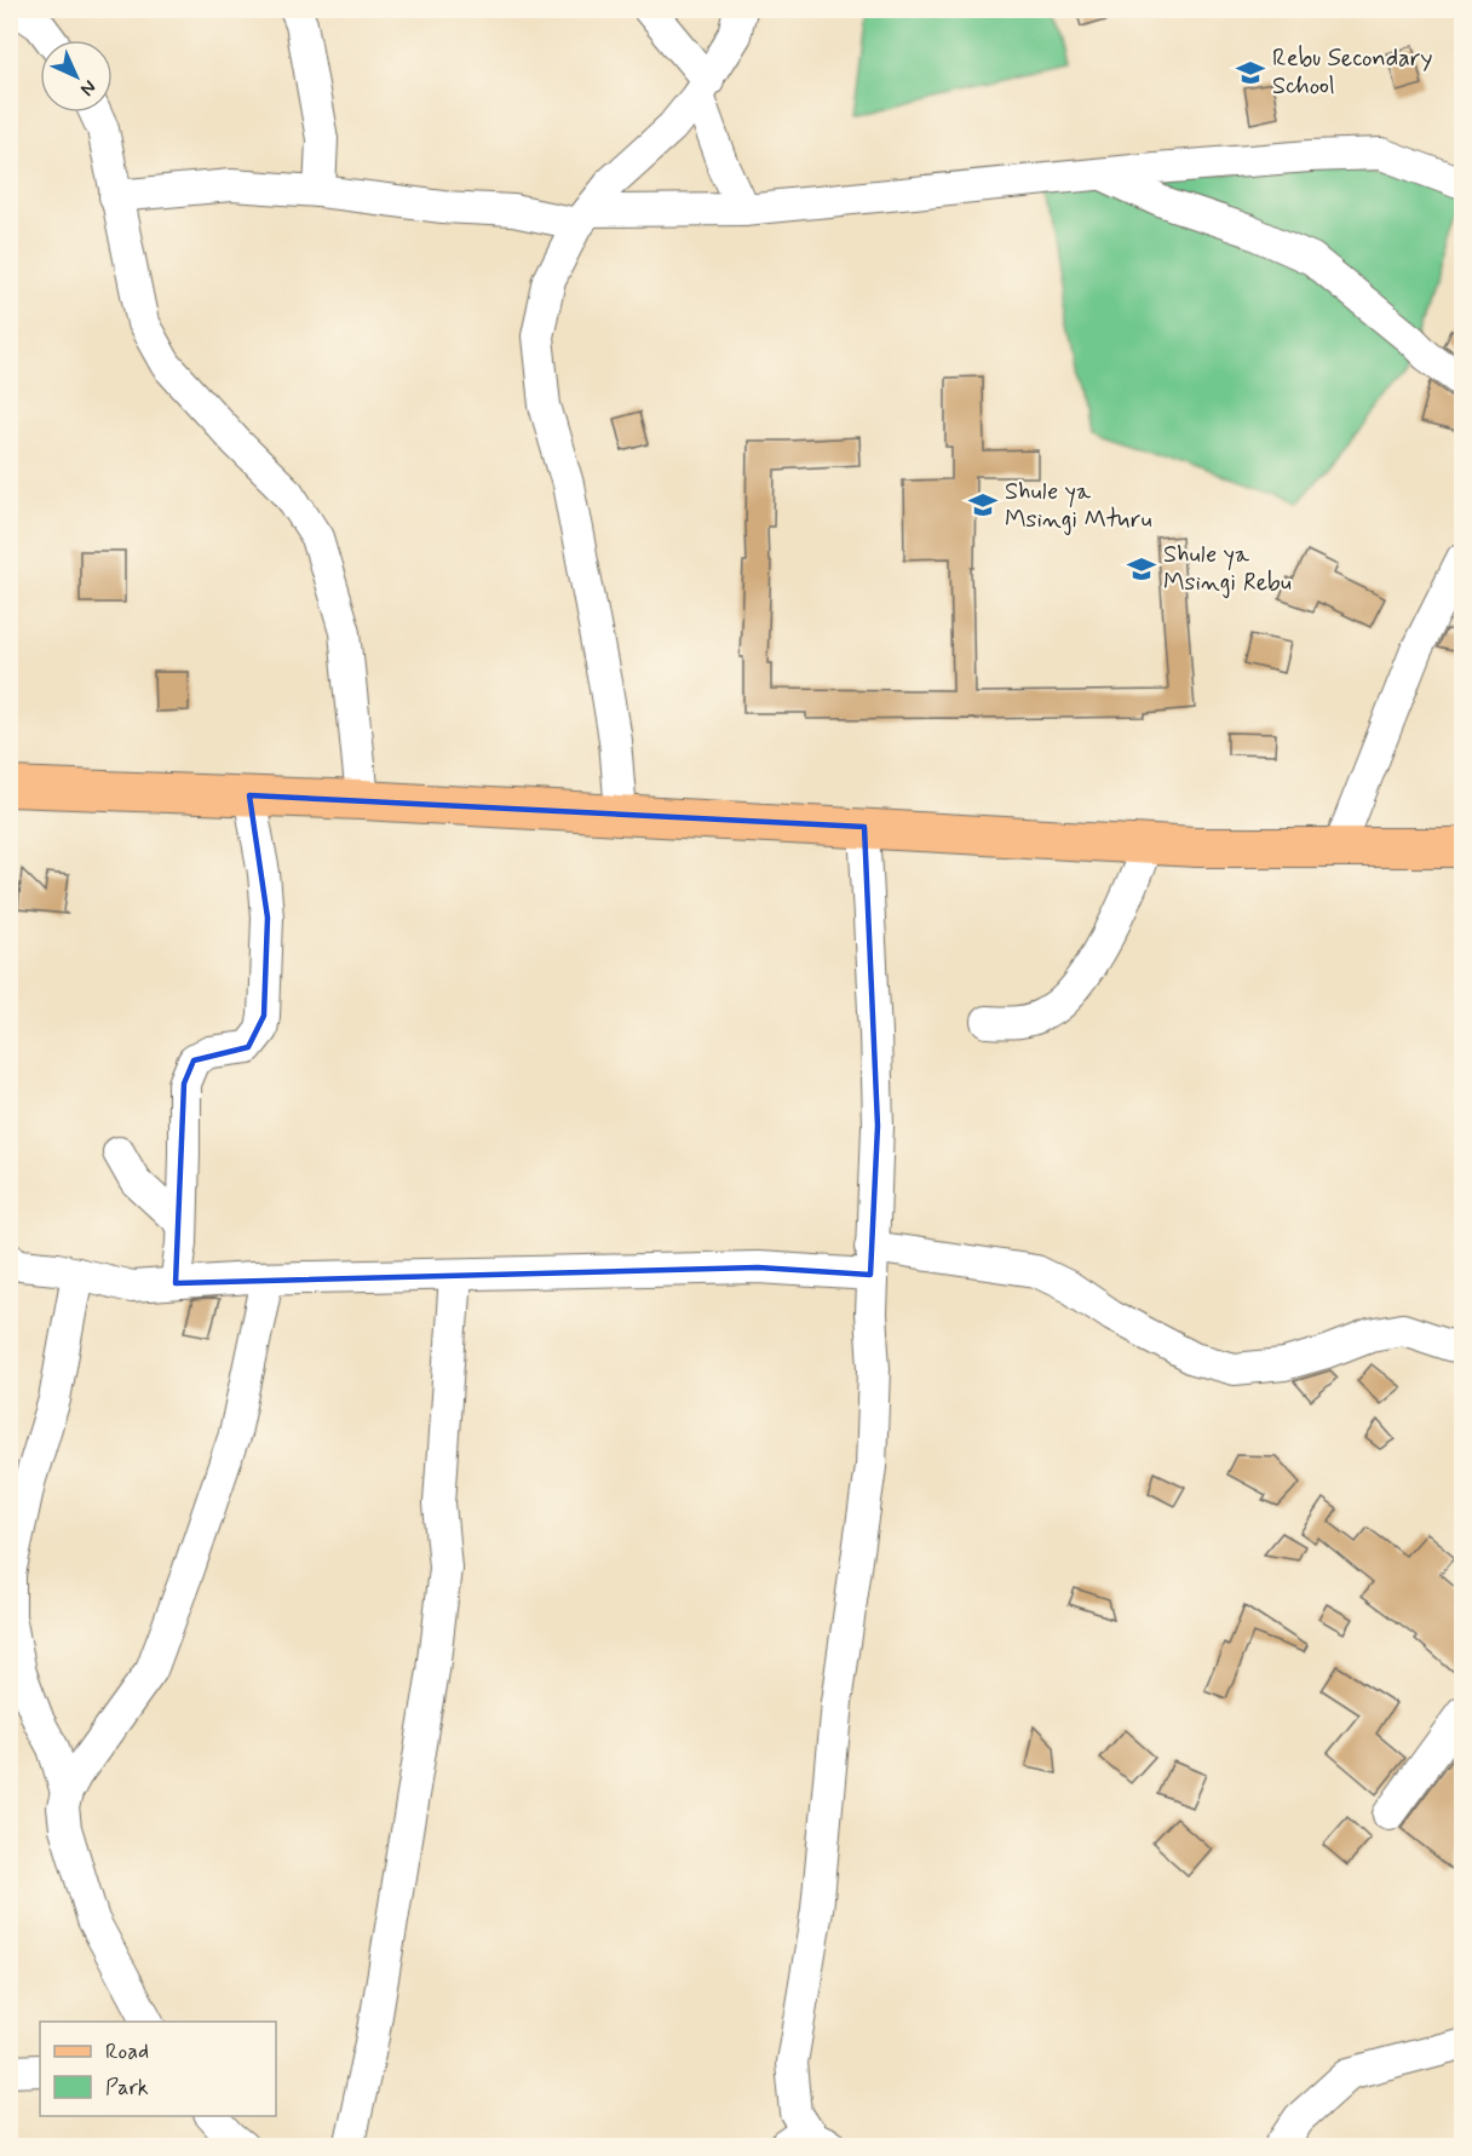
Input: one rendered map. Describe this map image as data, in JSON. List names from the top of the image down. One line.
{"places":{"school or university":["Rebu Secondary School","Shule ya Msingi Mturu","Shule ya Msingi Rebu"]},"legend":["Road","Park"],"north":"bottom right"}
